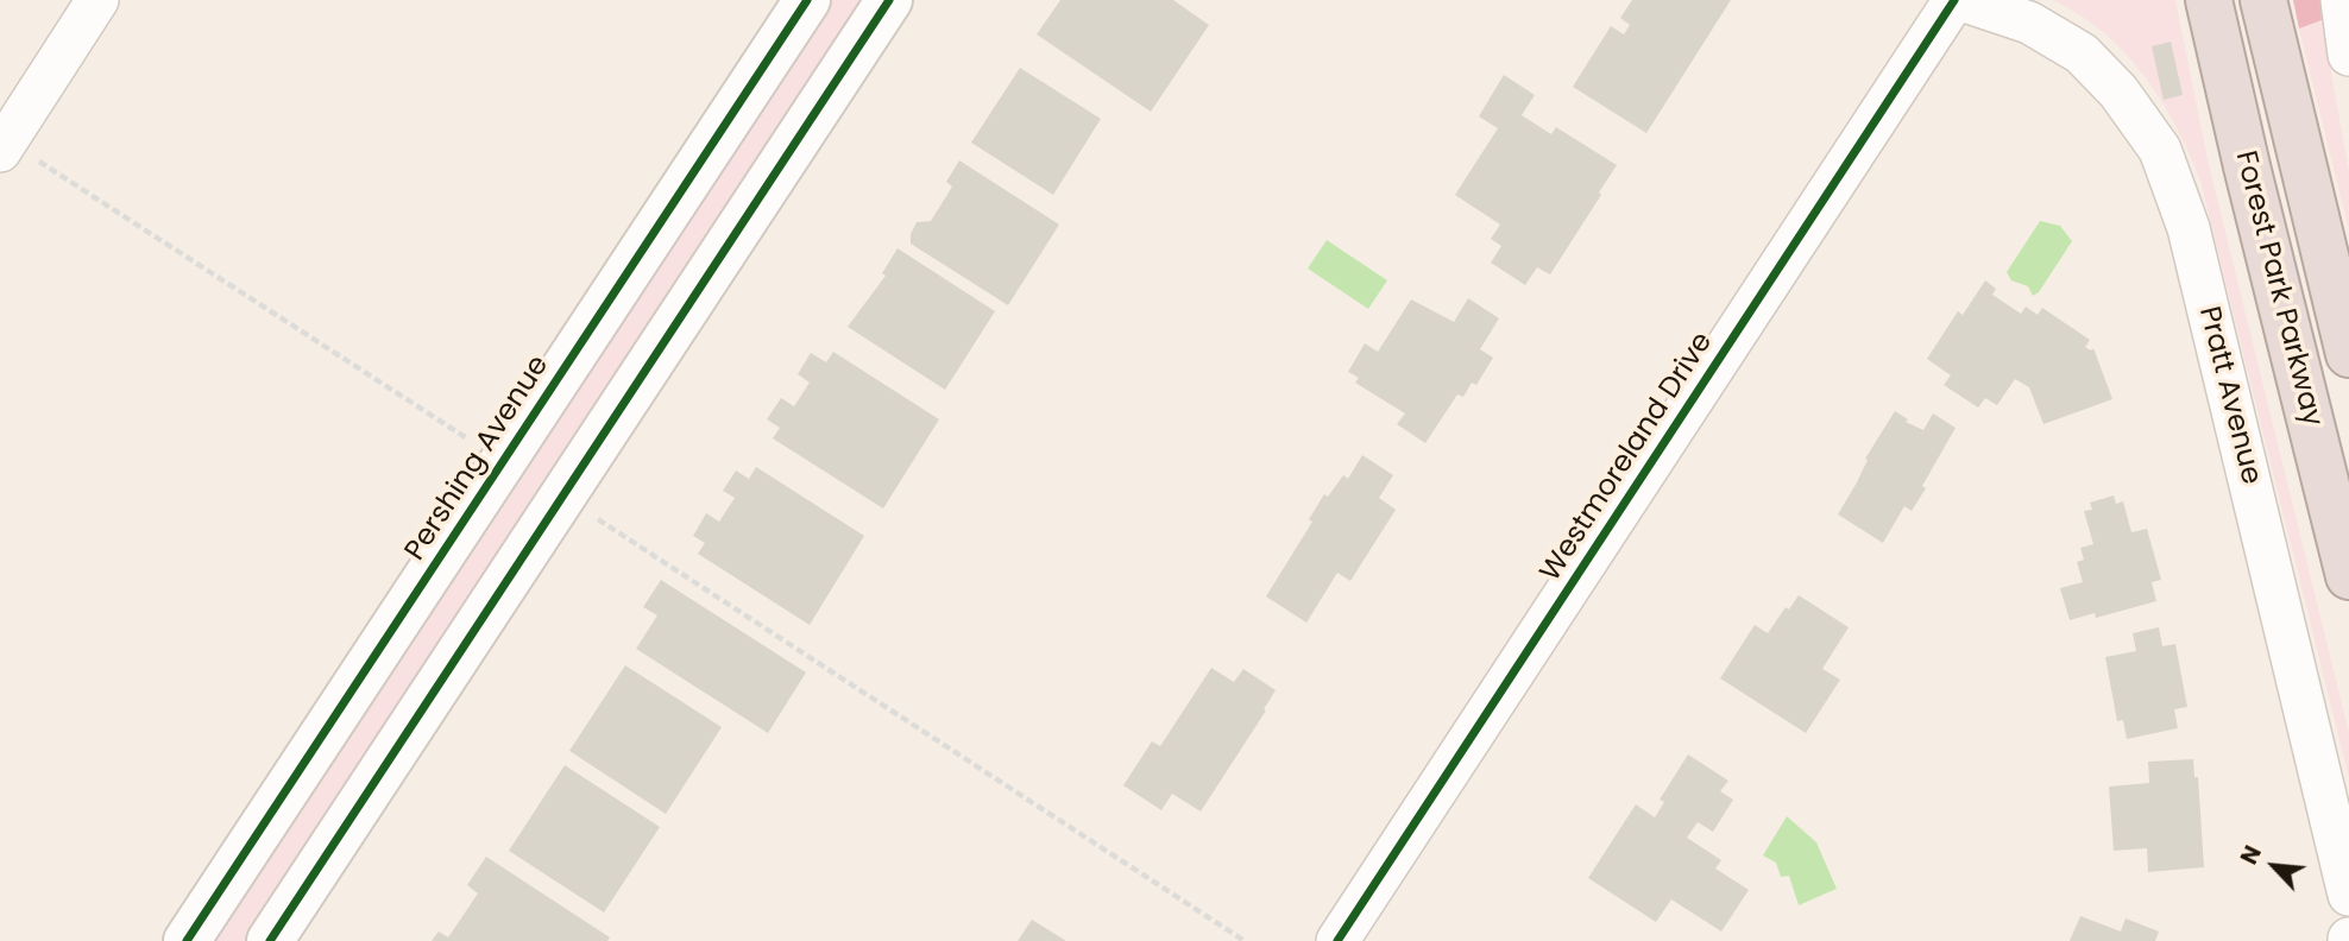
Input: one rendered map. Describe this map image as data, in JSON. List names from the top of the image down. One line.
{"streets":{"highway":["Forest Park Parkway"],"street":["Pratt Avenue","Westmoreland Drive","Pershing Avenue"]},"north":"top left"}
